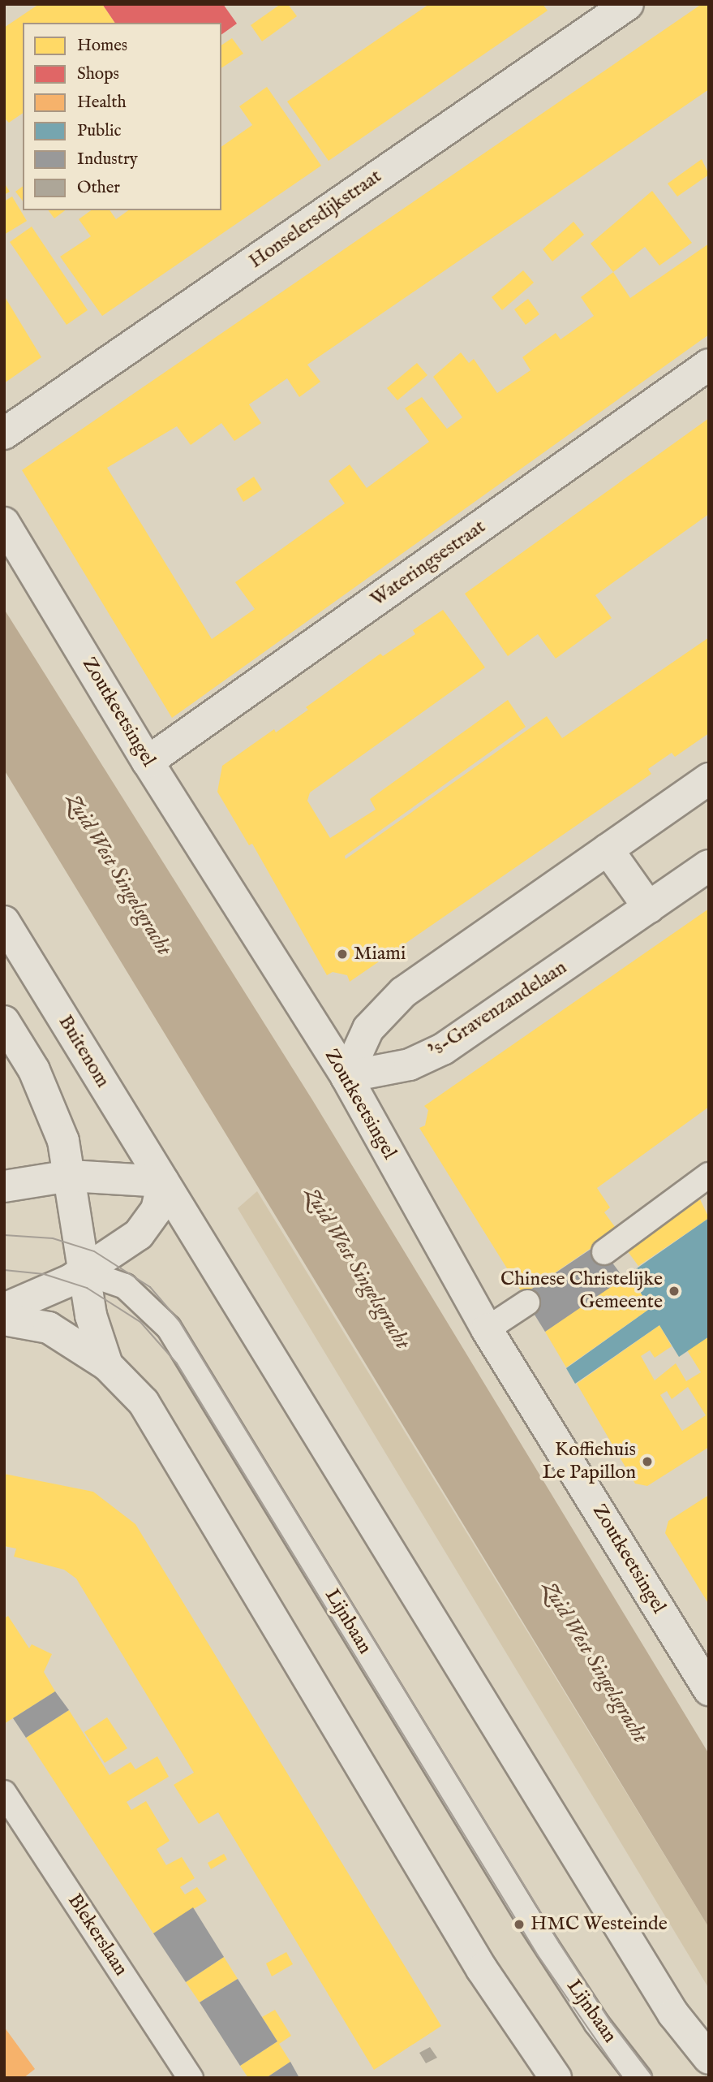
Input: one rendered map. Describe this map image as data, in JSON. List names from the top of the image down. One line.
{"streets":{"street":["Honselersdijkstraat","Wateringsestraat","Zoutkeetsingel","'s-Gravenzandelaan","Buitenom"],"lane":["Lijnbaan","Blekerslaan"]},"crossings":[["Wateringsestraat","Zoutkeetsingel"],["Zoutkeetsingel","'s-Gravenzandelaan"]],"water":["Zuid West Singelsgracht"],"places":["Miami","Chinese Christelijke Gemeente","Koffiehuis Le Papillon","HMC Westeinde"],"legend":["Homes","Shops","Health","Public","Industry","Other"]}
